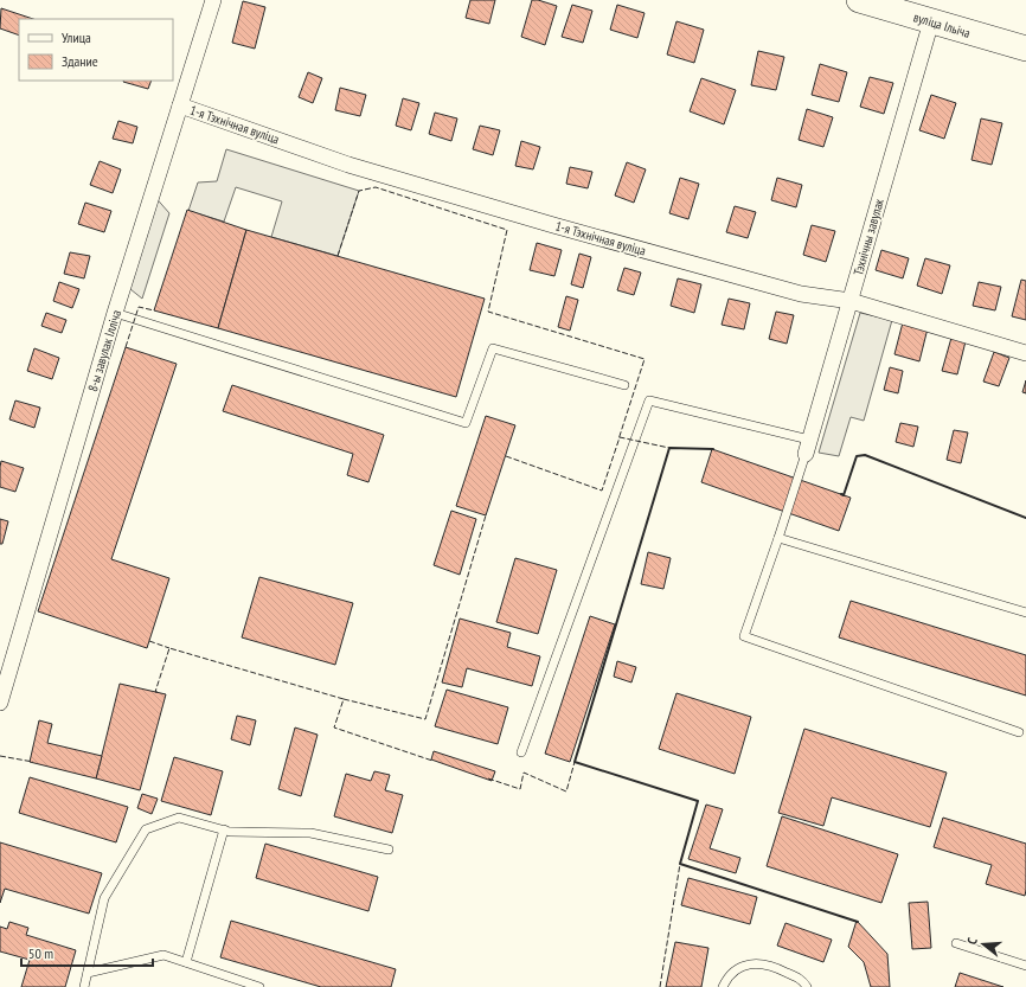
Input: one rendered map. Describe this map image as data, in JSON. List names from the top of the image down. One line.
{"streets":{"main road":["вуліца Ільіча"],"street":["1-я Тэхнічная вуліца","Тэхнічны завулак","8-ы завулак Ілліча"]},"crossings":[["вуліца Ільіча","Тэхнічны завулак"],["1-я Тэхнічная вуліца","Тэхнічны завулак"],["1-я Тэхнічная вуліца","8-ы завулак Ілліча"]],"legend":["Улица","Здание"],"scale_bar":"50 m","north":"left"}
